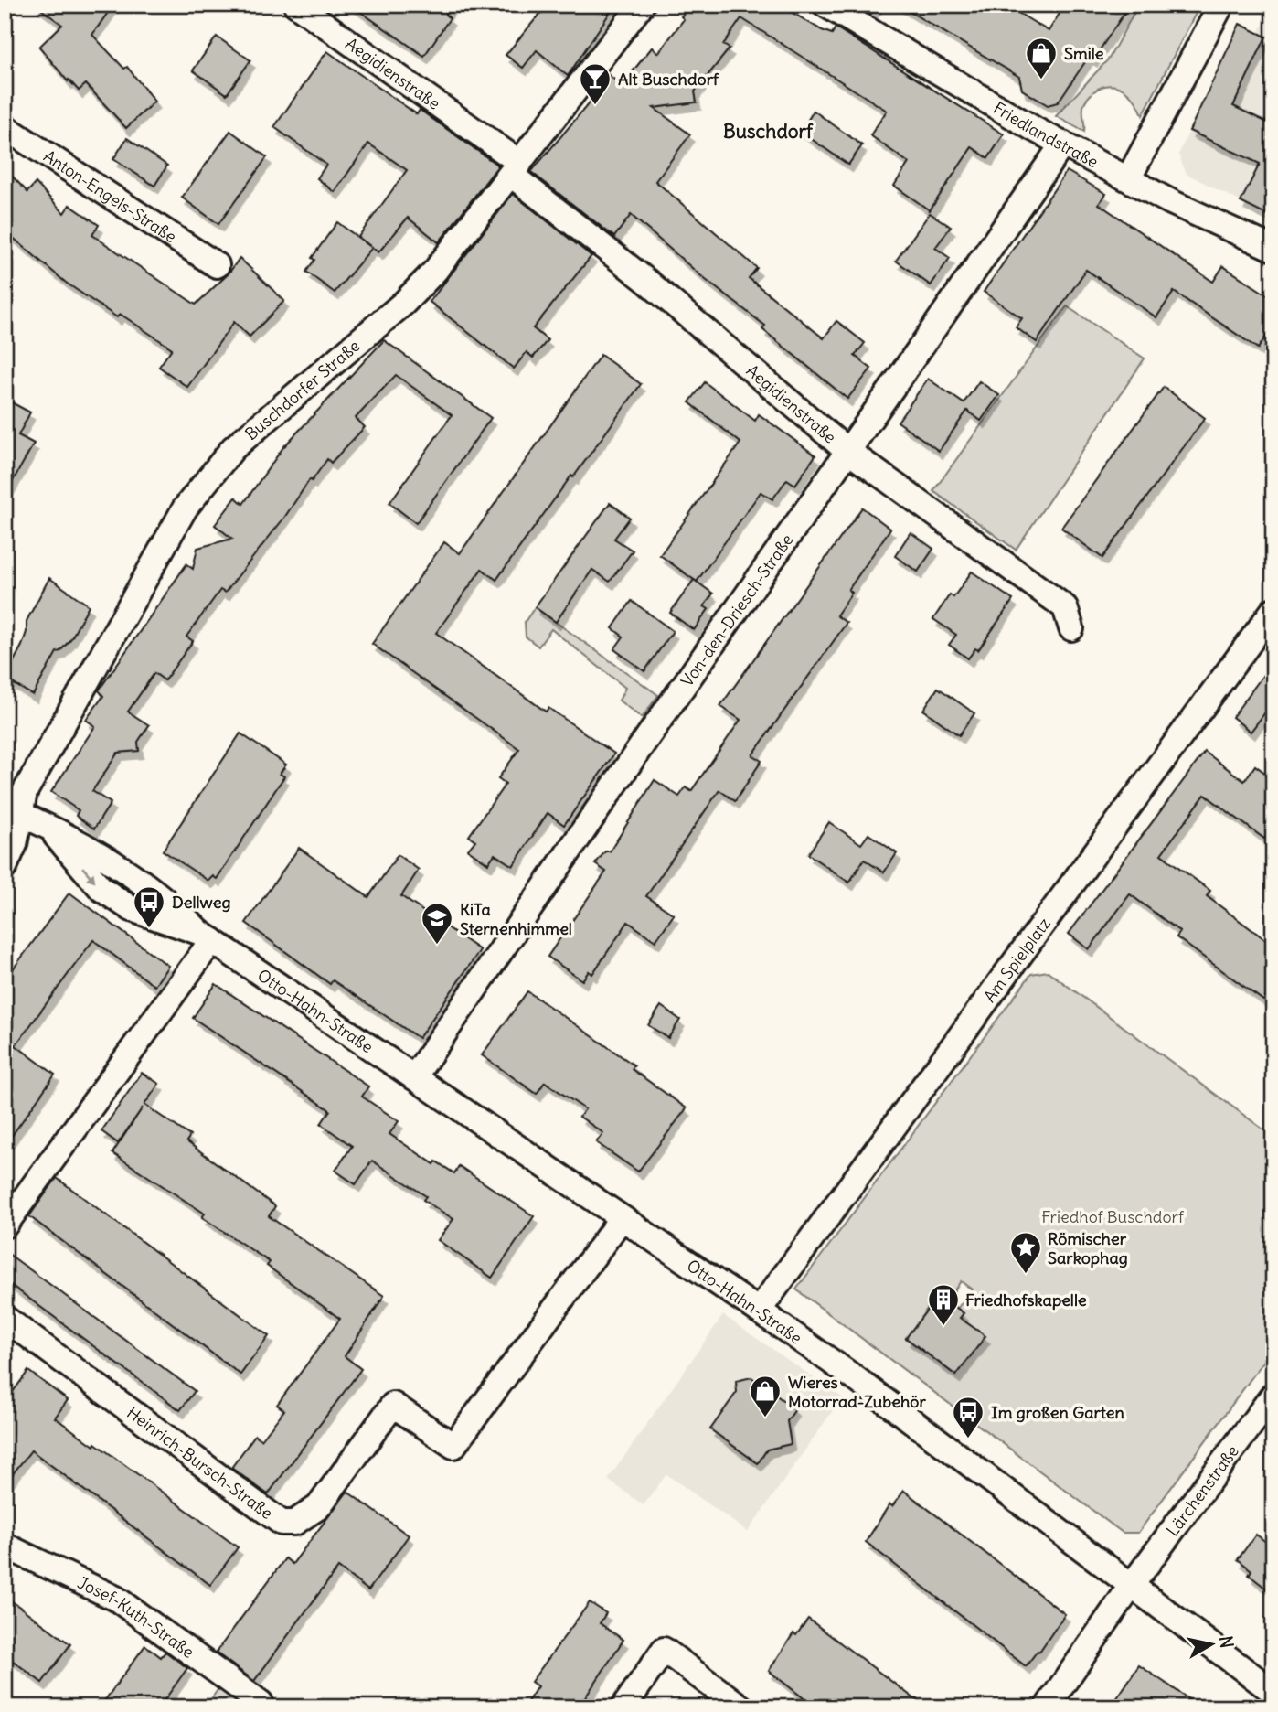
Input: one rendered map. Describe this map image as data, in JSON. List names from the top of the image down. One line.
{"streets":{"street":["Aegidienstraße","Friedlandstraße","Anton-Engels-Straße","Buschdorfer Straße","Von-den-Driesch-Straße","Am Spielplatz","Otto-Hahn-Straße","Heinrich-Bursch-Straße","Lärchenstraße","Josef-Kuth-Straße"]},"crossings":[["Aegidienstraße","Buschdorfer Straße"],["Aegidienstraße","Von-den-Driesch-Straße"],["Friedlandstraße","Von-den-Driesch-Straße"],["Buschdorfer Straße","Otto-Hahn-Straße"],["Von-den-Driesch-Straße","Otto-Hahn-Straße"],["Am Spielplatz","Otto-Hahn-Straße"],["Otto-Hahn-Straße","Heinrich-Bursch-Straße"],["Otto-Hahn-Straße","Lärchenstraße"]],"districts":["Buschdorf"],"parks":["Friedhof Buschdorf"],"places":{"shop":["Smile","Wieres Motorrad-Zubehör"],"bar":["Alt Buschdorf"],"bus stop":["Dellweg","Im großen Garten"],"school or university":["KiTa Sternenhimmel"],"place":["Römischer Sarkophag"],"building":["Friedhofskapelle"]},"north":"right"}
